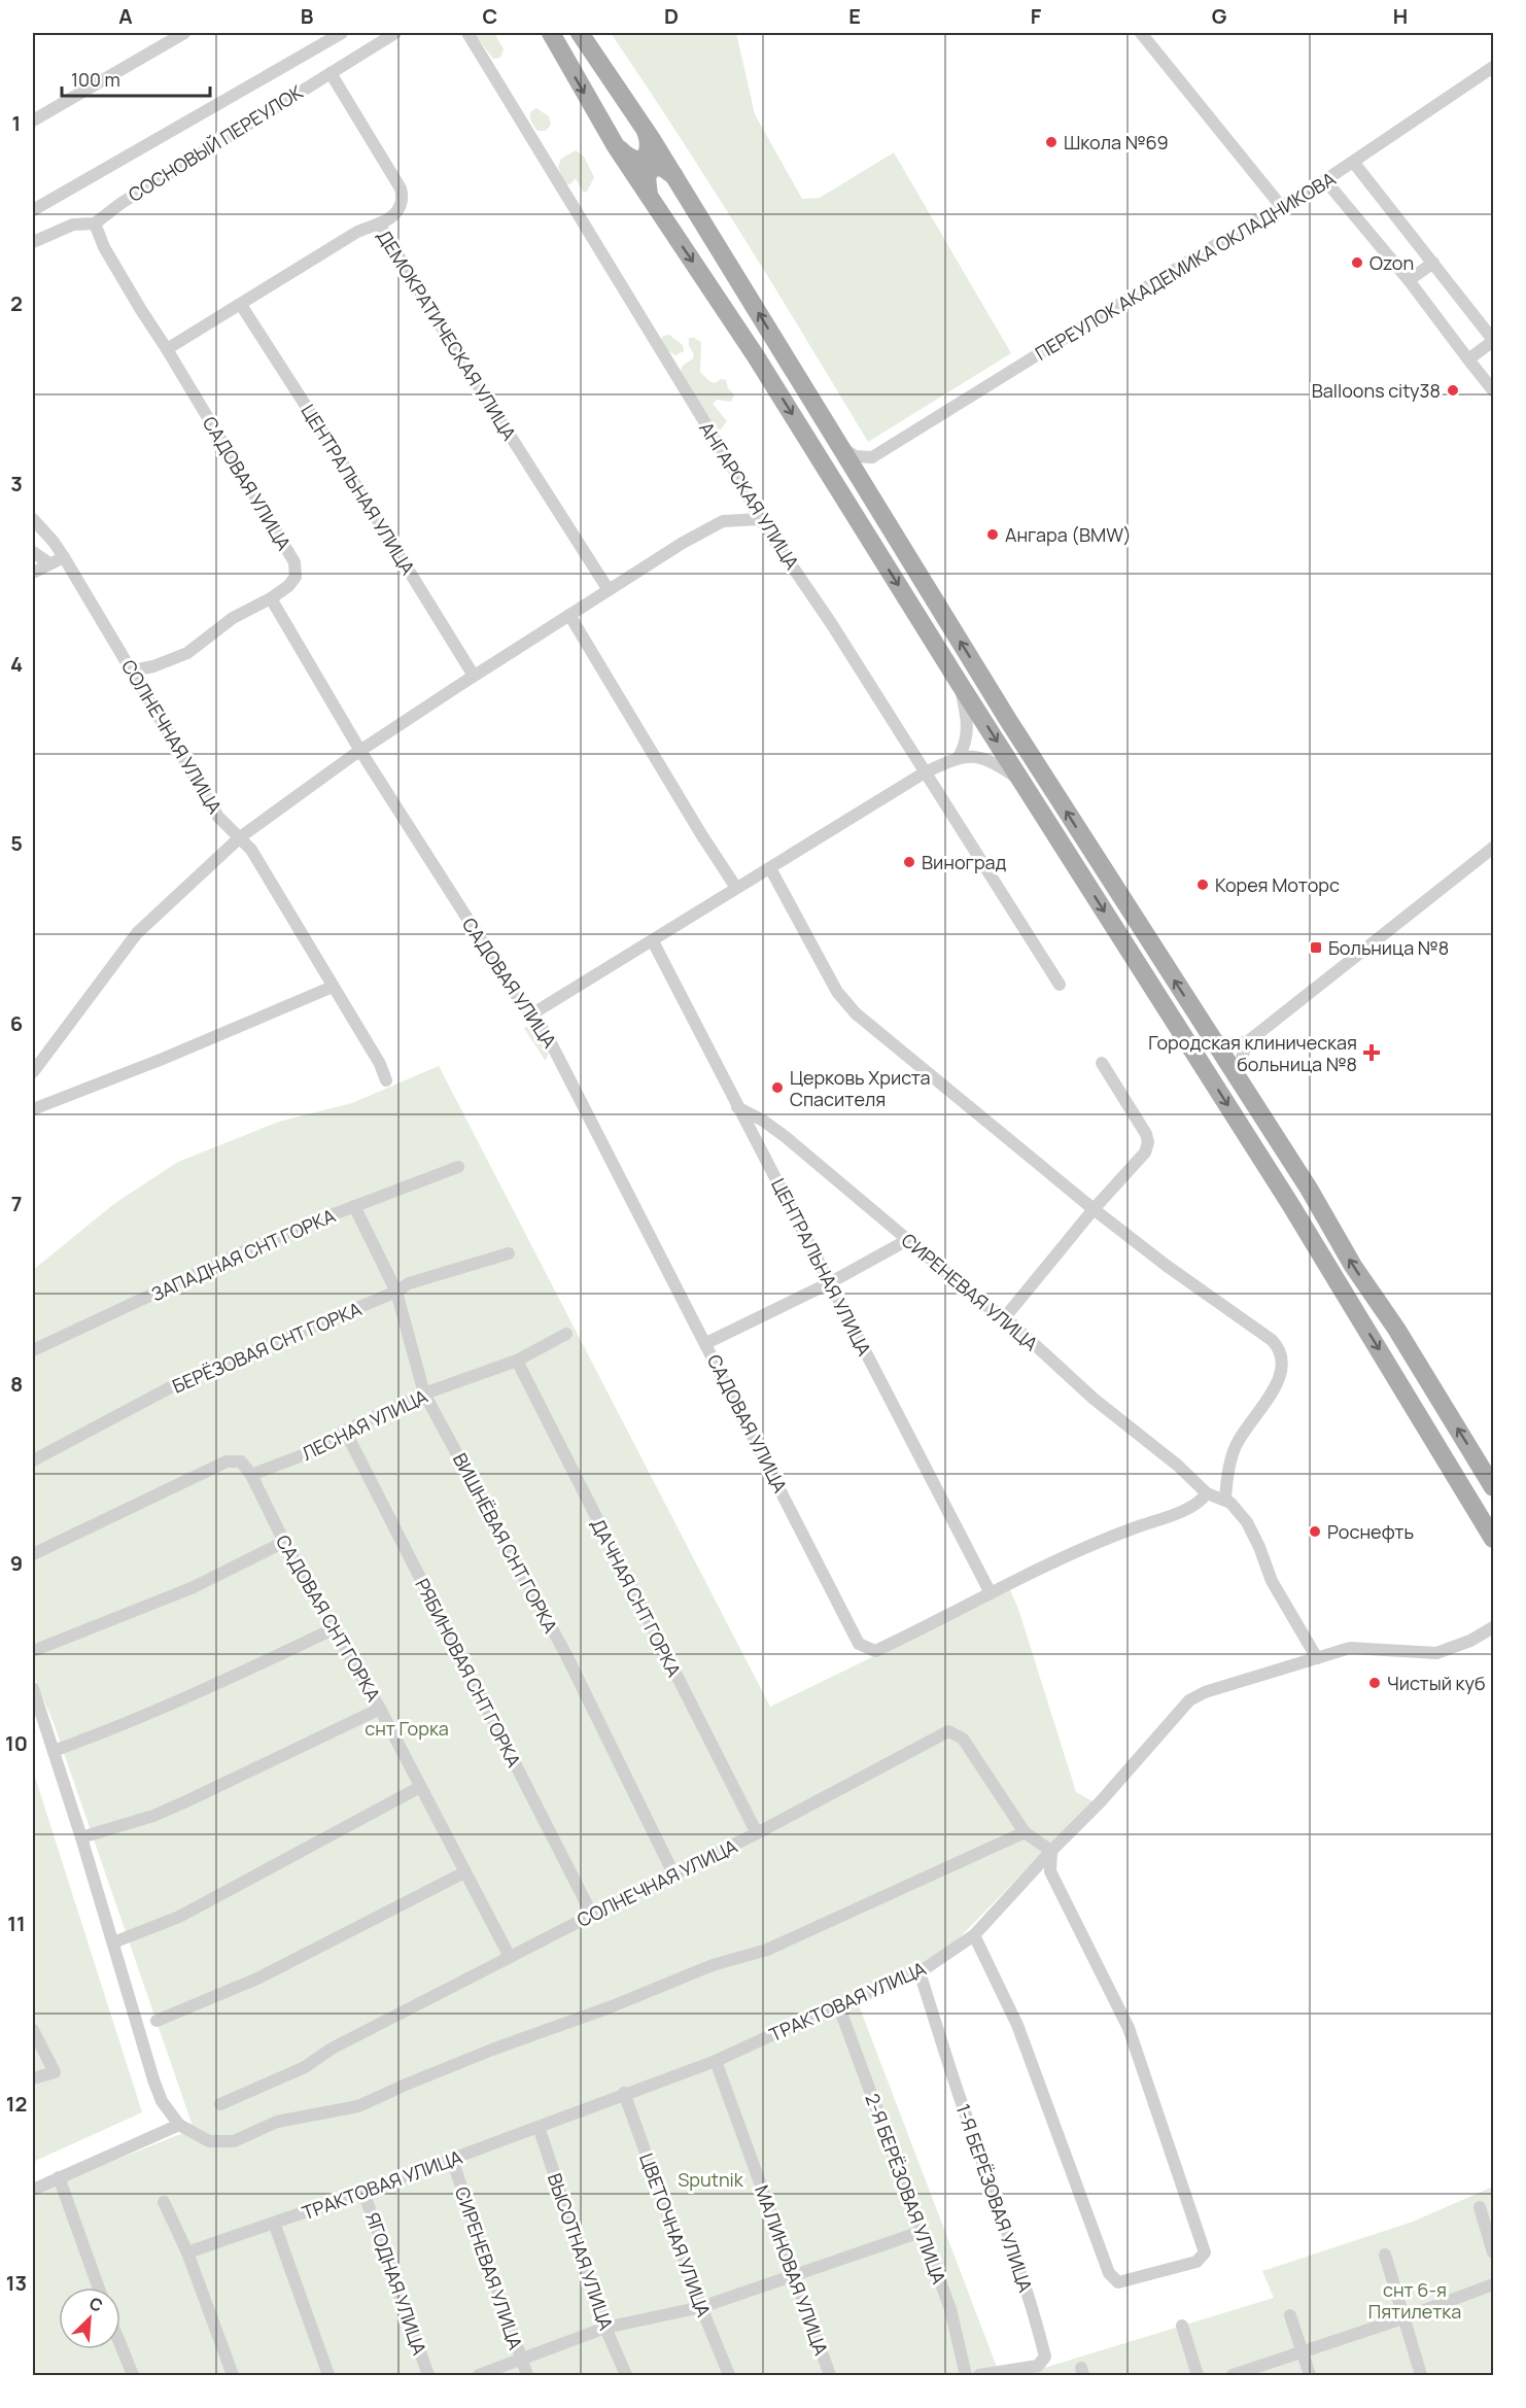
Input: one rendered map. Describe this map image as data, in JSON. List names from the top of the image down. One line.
{"streets":{"street":["СОСНОВЫЙ ПЕРЕУЛОК","ПЕРЕУЛОК АКАДЕМИКА ОКЛАДНИКОВА","ДЕМОКРАТИЧЕСКАЯ УЛИЦА","САДОВАЯ УЛИЦА","ЦЕНТРАЛЬНАЯ УЛИЦА","АНГАРСКАЯ УЛИЦА","СОЛНЕЧНАЯ УЛИЦА","ЗАПАДНАЯ СНТ ГОРКА","СИРЕНЕВАЯ УЛИЦА","БЕРЁЗОВАЯ СНТ ГОРКА","ЛЕСНАЯ УЛИЦА","ВИШНЁВАЯ СНТ ГОРКА","ДАЧНАЯ СНТ ГОРКА","САДОВАЯ СНТ ГОРКА","РЯБИНОВАЯ СНТ ГОРКА","ТРАКТОВАЯ УЛИЦА","2-Я БЕРЁЗОВАЯ УЛИЦА","1-Я БЕРЁЗОВАЯ УЛИЦА","ЦВЕТОЧНАЯ УЛИЦА","ВЫСОТНАЯ УЛИЦА","МАЛИНОВАЯ УЛИЦА","ЯГОДНАЯ УЛИЦА"]},"crossings":[["СОСНОВЫЙ ПЕРЕУЛОК","САДОВАЯ УЛИЦА"],["ДЕМОКРАТИЧЕСКАЯ УЛИЦА","САДОВАЯ УЛИЦА"],["ДЕМОКРАТИЧЕСКАЯ УЛИЦА","ЦЕНТРАЛЬНАЯ УЛИЦА"],["САДОВАЯ УЛИЦА","ЦЕНТРАЛЬНАЯ УЛИЦА"],["САДОВАЯ УЛИЦА","СИРЕНЕВАЯ УЛИЦА"],["ЦЕНТРАЛЬНАЯ УЛИЦА","СИРЕНЕВАЯ УЛИЦА"],["СОЛНЕЧНАЯ УЛИЦА","ВИШНЁВАЯ СНТ ГОРКА"],["СОЛНЕЧНАЯ УЛИЦА","ДАЧНАЯ СНТ ГОРКА"],["СОЛНЕЧНАЯ УЛИЦА","САДОВАЯ СНТ ГОРКА"],["СОЛНЕЧНАЯ УЛИЦА","РЯБИНОВАЯ СНТ ГОРКА"],["СОЛНЕЧНАЯ УЛИЦА","ТРАКТОВАЯ УЛИЦА"],["ЗАПАДНАЯ СНТ ГОРКА","ВИШНЁВАЯ СНТ ГОРКА"],["СИРЕНЕВАЯ УЛИЦА","ТРАКТОВАЯ УЛИЦА"],["БЕРЁЗОВАЯ СНТ ГОРКА","ВИШНЁВАЯ СНТ ГОРКА"],["ЛЕСНАЯ УЛИЦА","ВИШНЁВАЯ СНТ ГОРКА"],["ЛЕСНАЯ УЛИЦА","ДАЧНАЯ СНТ ГОРКА"],["ЛЕСНАЯ УЛИЦА","САДОВАЯ СНТ ГОРКА"],["ЛЕСНАЯ УЛИЦА","РЯБИНОВАЯ СНТ ГОРКА"],["ТРАКТОВАЯ УЛИЦА","2-Я БЕРЁЗОВАЯ УЛИЦА"],["ТРАКТОВАЯ УЛИЦА","1-Я БЕРЁЗОВАЯ УЛИЦА"],["ТРАКТОВАЯ УЛИЦА","ЦВЕТОЧНАЯ УЛИЦА"],["ТРАКТОВАЯ УЛИЦА","ВЫСОТНАЯ УЛИЦА"],["ТРАКТОВАЯ УЛИЦА","МАЛИНОВАЯ УЛИЦА"],["ТРАКТОВАЯ УЛИЦА","ЯГОДНАЯ УЛИЦА"]],"parks":["снт Горка","Sputnik","снт 6-я Пятилетка"],"places":{"other":["Школа №69","Ozon","Balloons city38","Ангара (BMW)","Виноград","Корея Моторс","Церковь Христа Спасителя","Роснефть","Чистый куб"],"transit":["Больница №8"],"health":["Городская клиническая больница №8"]},"scale_bar":"100 m","north":"top right","grid":{"columns":["A","B","C","D","E","F","G","H"],"rows":["1","2","3","4","5","6","7","8","9","10","11","12","13"]}}
